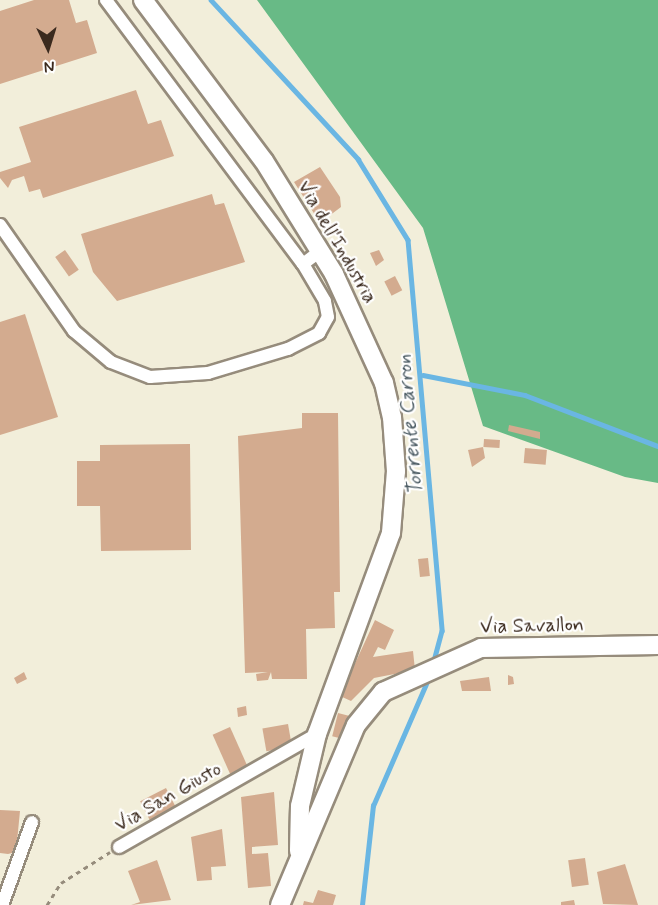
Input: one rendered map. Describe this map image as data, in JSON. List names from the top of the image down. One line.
{"streets":{"street":["Via dell'Industria","Via Savallon","Via San Giusto"]},"crossings":[["Via dell'Industria","Via Savallon"],["Via dell'Industria","Via San Giusto"]],"water":["Torrente Carron"],"north":"bottom"}
